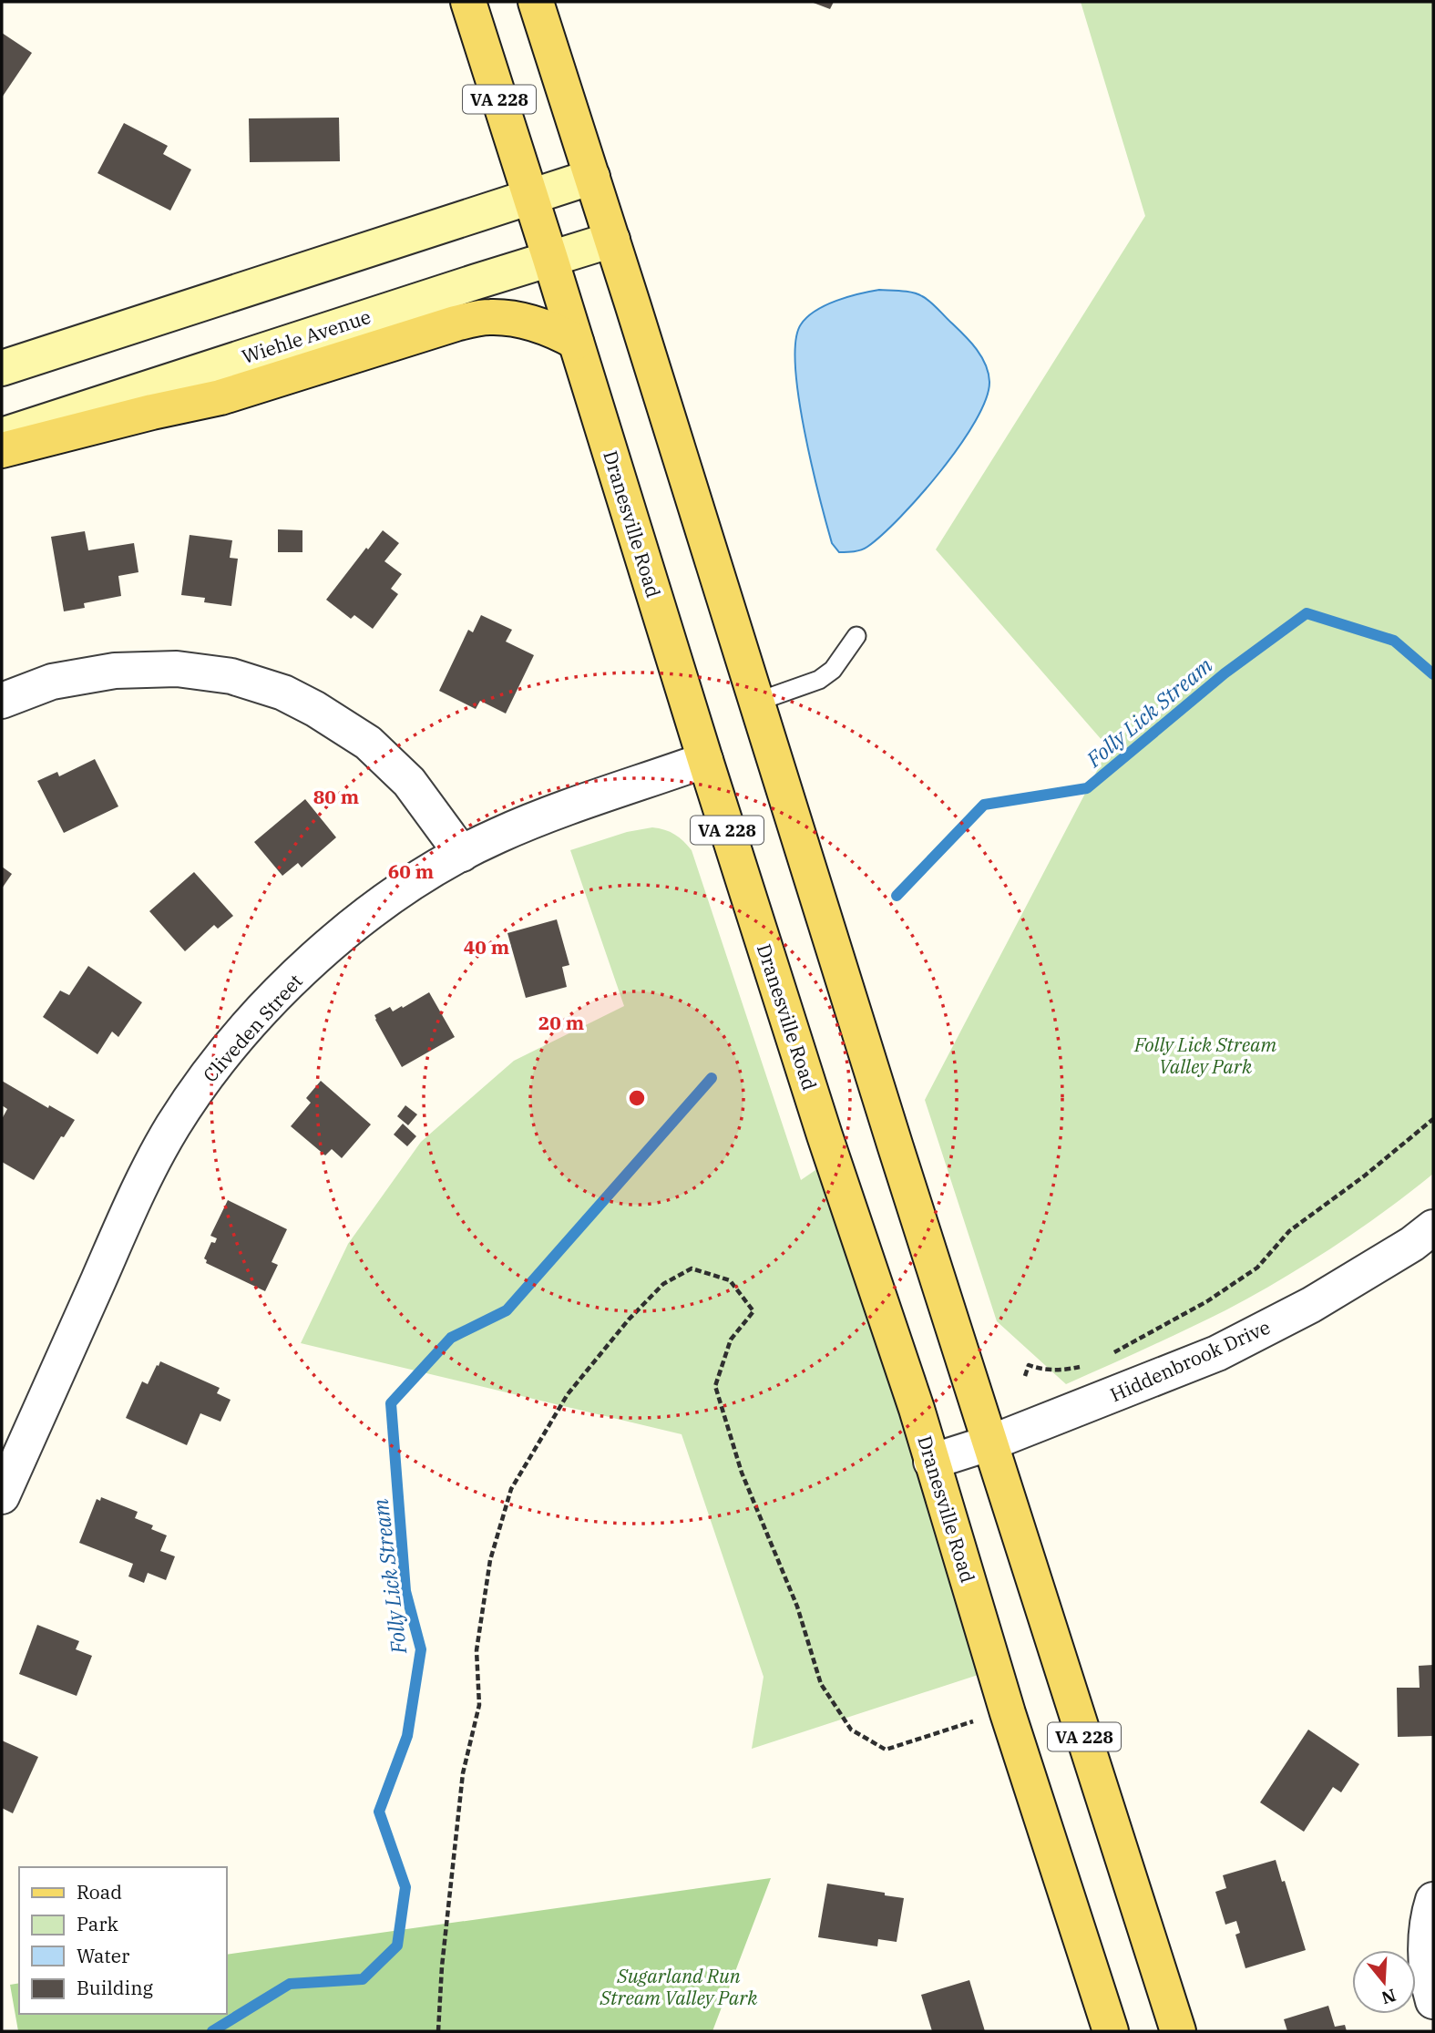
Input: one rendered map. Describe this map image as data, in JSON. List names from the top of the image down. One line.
{"streets":{"main road":["VA 228","Wiehle Avenue","Dranesville Road"],"street":["Cliveden Street","Hiddenbrook Drive"]},"crossings":[["VA 228","Wiehle Avenue"],["VA 228","Hiddenbrook Drive"],["Wiehle Avenue","Dranesville Road"],["Dranesville Road","Cliveden Street"],["Dranesville Road","Hiddenbrook Drive"]],"water":["Folly Lick Stream"],"parks":["Folly Lick Stream Valley Park","Sugarland Run Stream Valley Park"],"legend":["Road","Park","Water","Building"],"north":"bottom","rings":["80 m","60 m","40 m","20 m"]}
